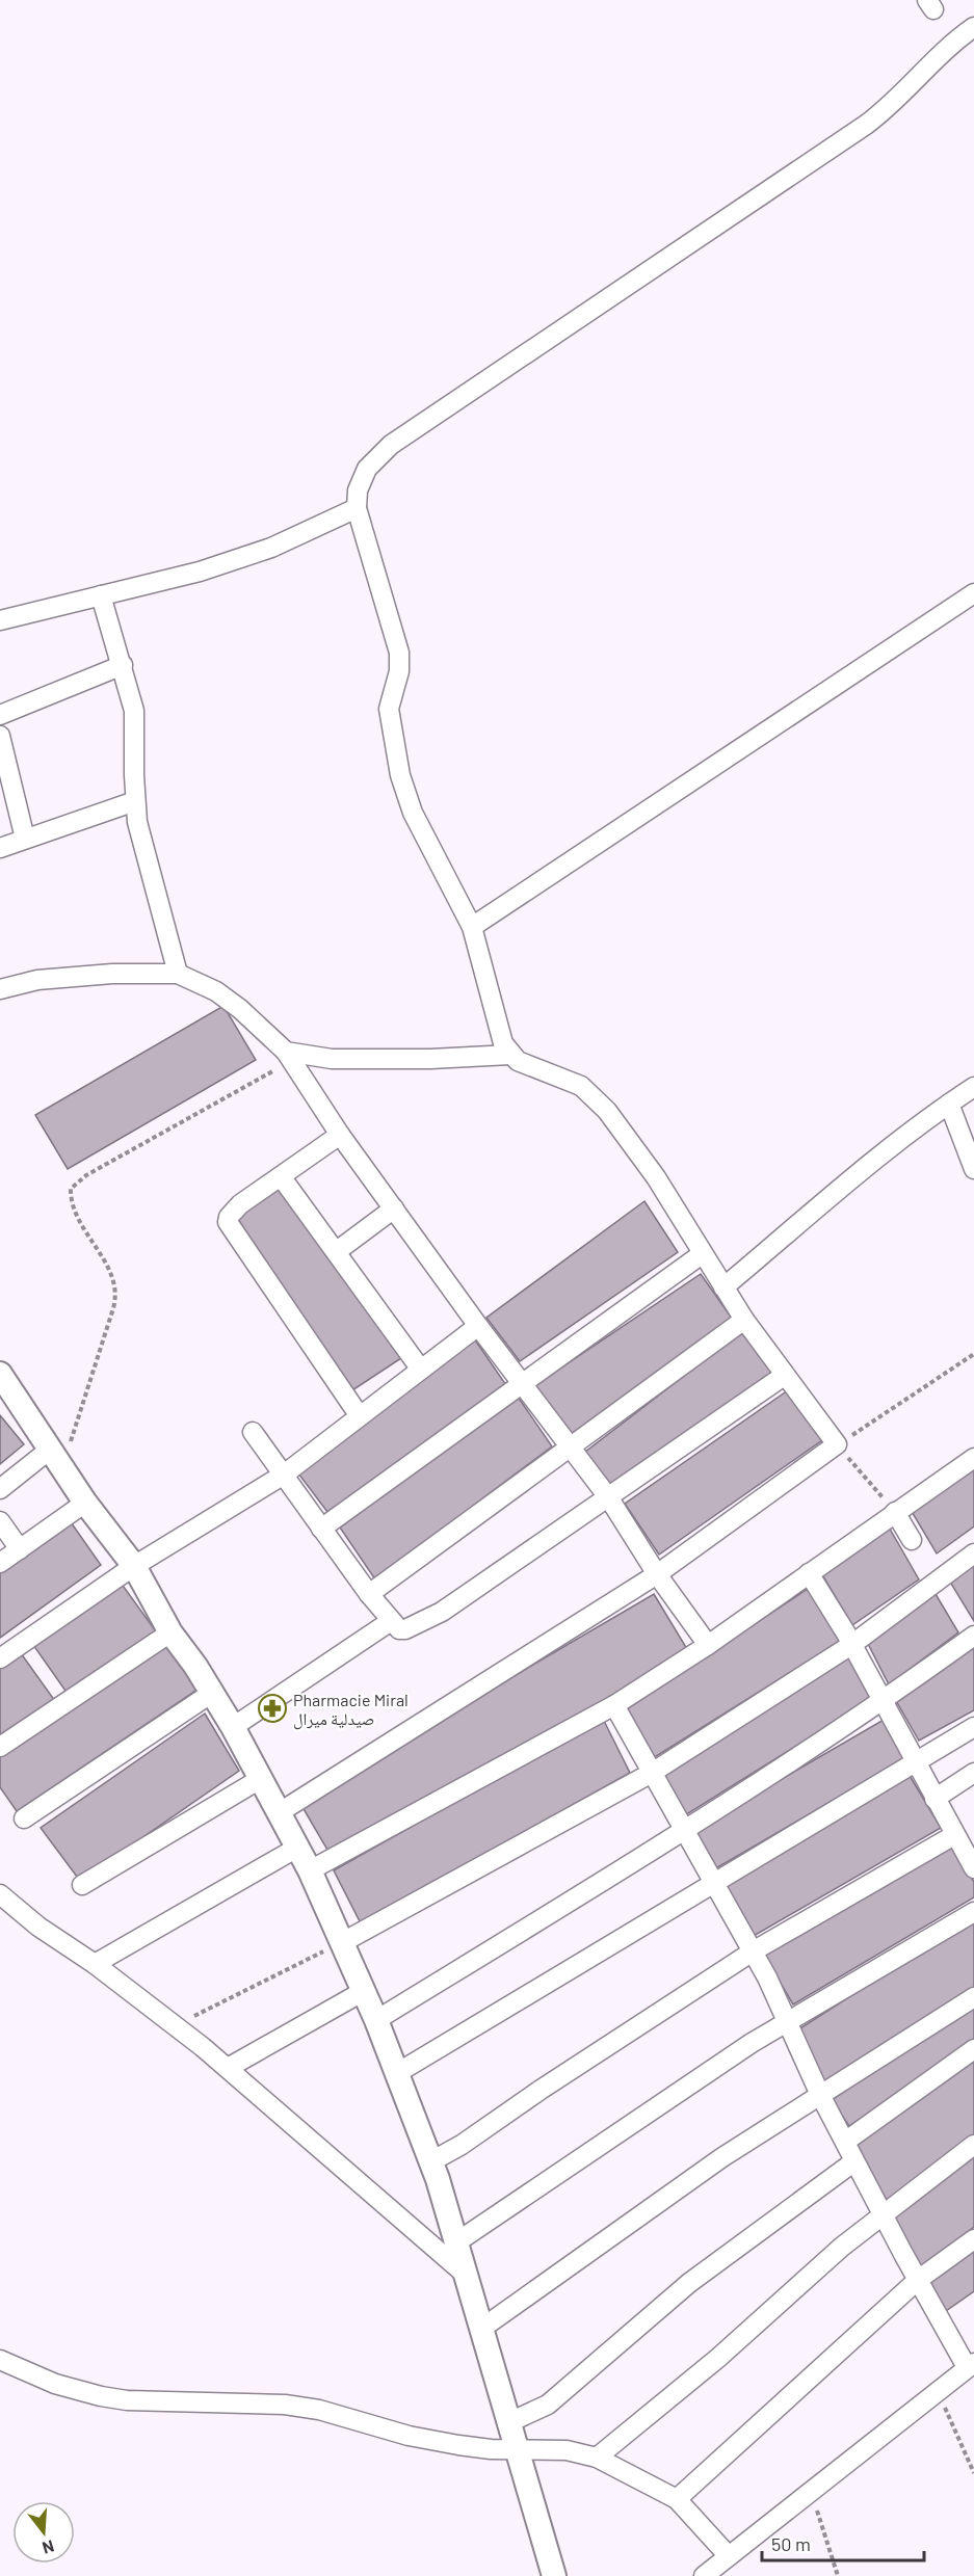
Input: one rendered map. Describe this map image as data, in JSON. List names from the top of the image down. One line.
{"places":{"pharmacy":["Pharmacie Miral صيدلية ميرال"]},"scale_bar":"50 m","north":"bottom"}
